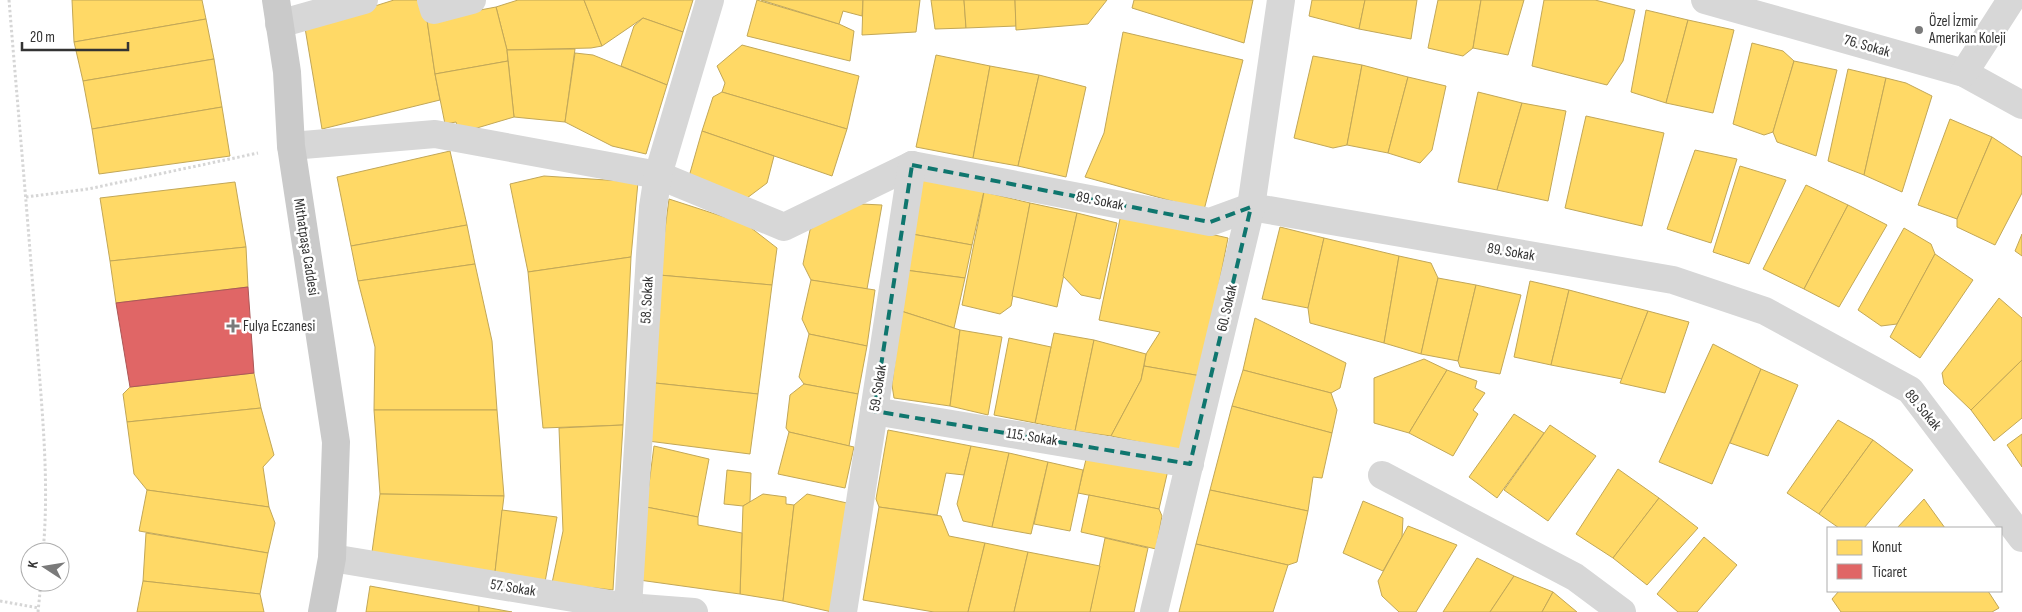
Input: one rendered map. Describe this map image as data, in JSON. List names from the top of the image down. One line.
{"streets":{"main road":["Mithatpaşa Caddesi"],"street":["76. Sokak","89. Sokak","58. Sokak","60. Sokak","59. Sokak","115. Sokak","57. Sokak"]},"crossings":[["89. Sokak","60. Sokak"],["89. Sokak","59. Sokak"],["Mithatpaşa Caddesi","57. Sokak"],["58. Sokak","57. Sokak"],["60. Sokak","115. Sokak"],["59. Sokak","115. Sokak"]],"places":{"other":["Özel İzmir Amerikan Koleji"],"health":["Fulya Eczanesi"]},"legend":["Konut","Ticaret"],"scale_bar":"20 m","north":"left"}
